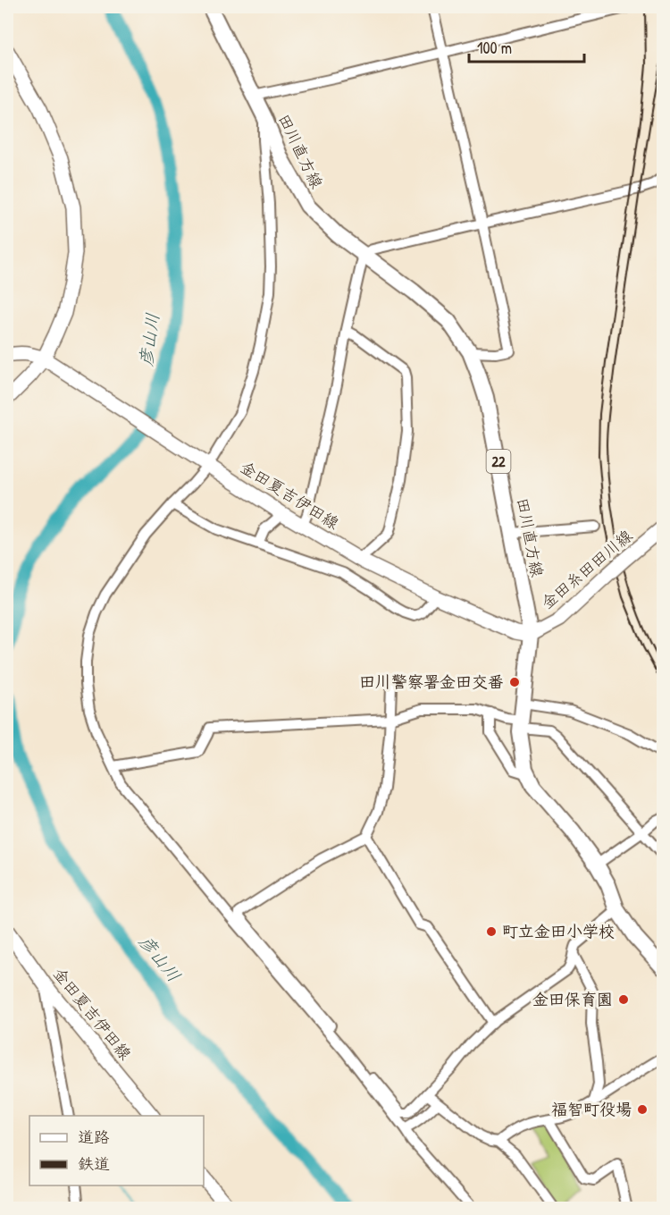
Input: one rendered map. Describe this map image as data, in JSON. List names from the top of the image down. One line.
{"streets":{"main road":["田川直方線","22","金田夏吉伊田線","金田糸田田川線"]},"crossings":[["田川直方線","金田夏吉伊田線"],["田川直方線","金田糸田田川線"],["金田夏吉伊田線","金田糸田田川線"]],"water":["彦山川"],"places":["田川警察署金田交番","町立金田小学校","金田保育園","福智町役場"],"legend":["道路","鉄道"],"scale_bar":"100 m"}
